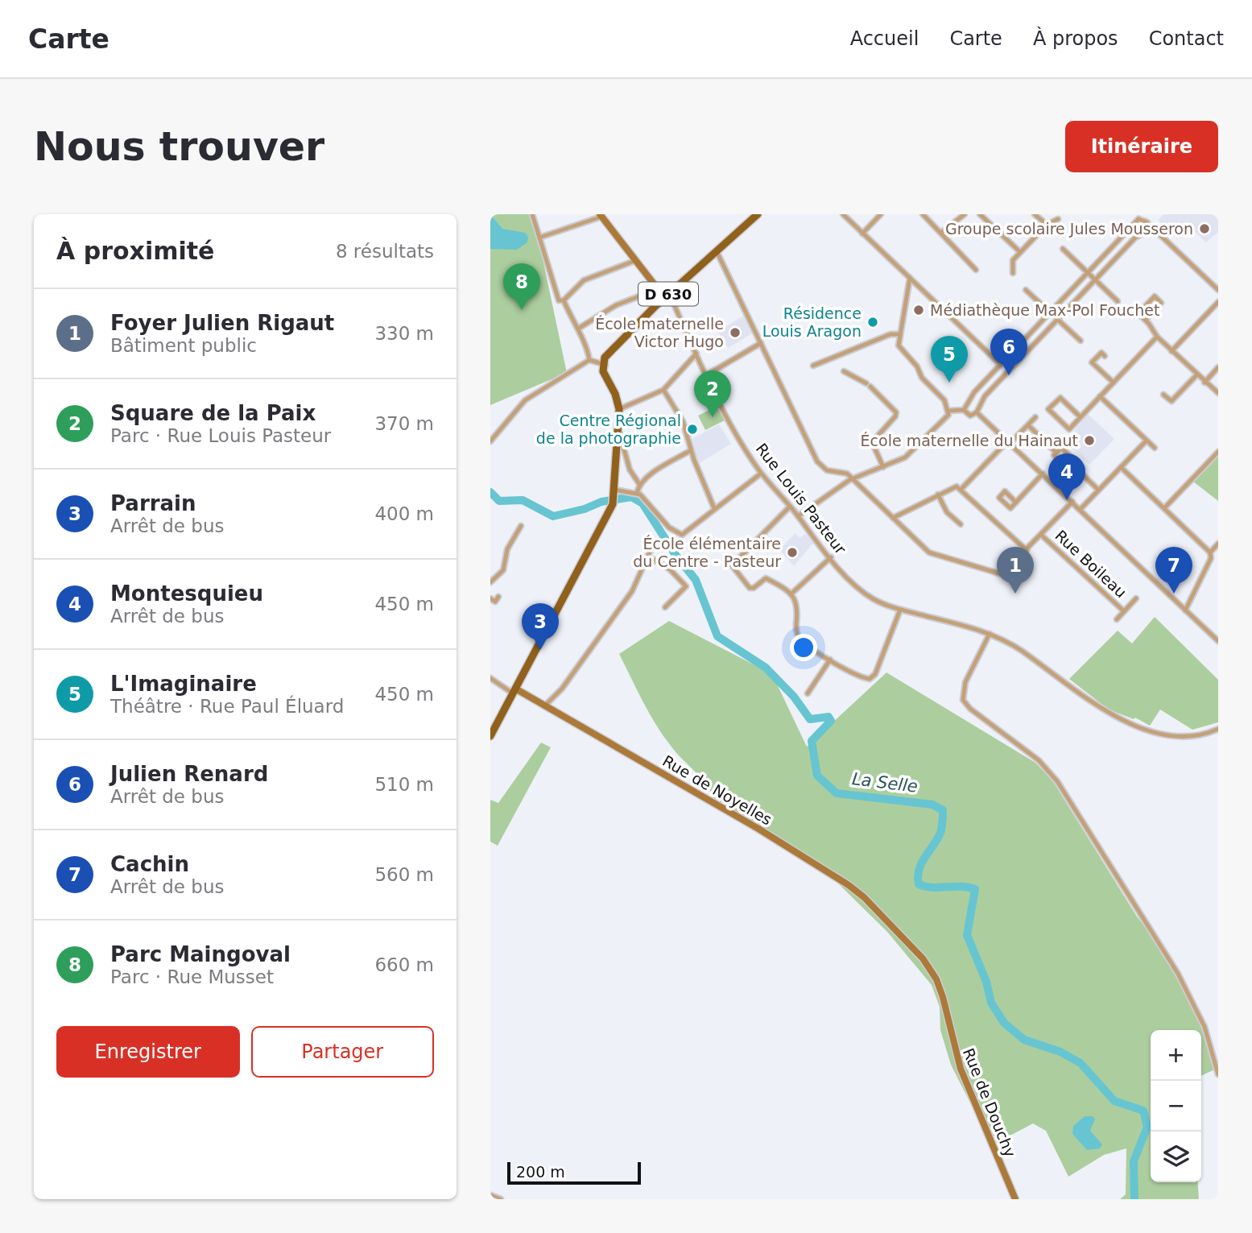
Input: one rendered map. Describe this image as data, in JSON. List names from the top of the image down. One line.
{"streets":{"main road":["D 630"],"street":["Rue Louis Pasteur","Rue Boileau","Rue de Noyelles","Rue de Douchy"]},"crossings":[["D 630","Rue Louis Pasteur"],["Rue de Noyelles","Rue de Douchy"]],"water":["La Selle"],"places":["Groupe scolaire Jules Mousseron","Médiathèque Max-Pol Fouchet","Résidence Louis Aragon","École maternelle Victor Hugo","Centre Régional de la photographie","École maternelle du Hainaut","École élémentaire du Centre - Pasteur"],"scale_bar":"200 m","page":{"header":"Carte","nav":["Accueil","Carte","À propos","Contact"],"buttons":["Itinéraire",["Enregistrer","Partager"]],"title":"Nous trouver","heading":["À proximité","8 résultats"],"pins":["8","6","5","2","4","1","7","3"],"list":[{"mark":"1","name":"Foyer Julien Rigaut","note":"Bâtiment public","value":"330 m"},{"mark":"2","name":"Square de la Paix","note":"Parc · Rue Louis Pasteur","value":"370 m"},{"mark":"3","name":"Parrain","note":"Arrêt de bus","value":"400 m"},{"mark":"4","name":"Montesquieu","note":"Arrêt de bus","value":"450 m"},{"mark":"5","name":"L'Imaginaire","note":"Théâtre · Rue Paul Éluard","value":"450 m"},{"mark":"6","name":"Julien Renard","note":"Arrêt de bus","value":"510 m"},{"mark":"7","name":"Cachin","note":"Arrêt de bus","value":"560 m"},{"mark":"8","name":"Parc Maingoval","note":"Parc · Rue Musset","value":"660 m"}],"map_buttons":["+","−"],"scale":"200 m"}}
